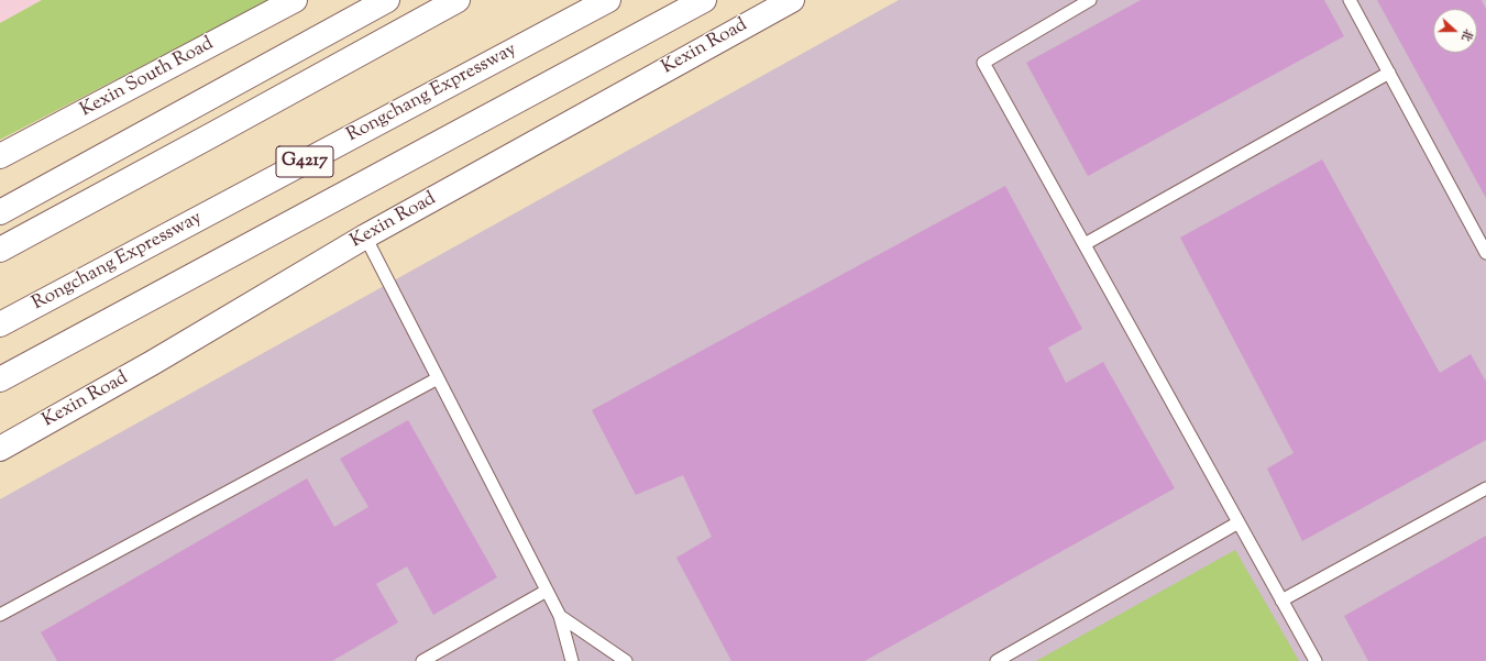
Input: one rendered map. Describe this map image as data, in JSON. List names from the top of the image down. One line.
{"streets":{"main road":["Kexin Road","Kexin South Road","Rongchang Expressway","G4217"]},"north":"right"}
